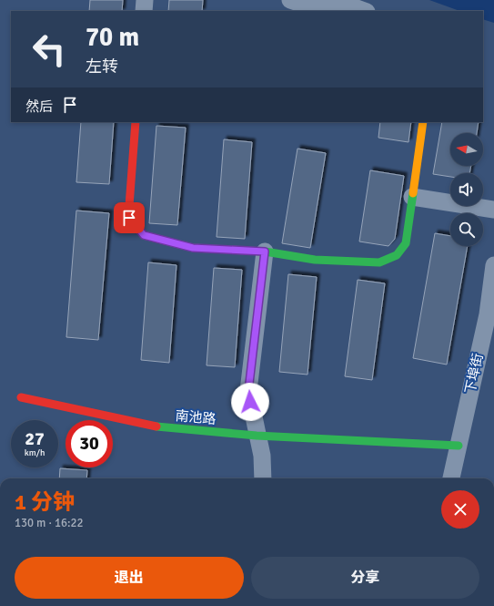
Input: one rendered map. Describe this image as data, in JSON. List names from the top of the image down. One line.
{"streets":{"street":["下埠街","南池路"]},"crossings":[["下埠街","南池路"]],"north":"left","page":{"turn":["70 m","左转"],"then":"然后","speed":"27 km/h","limit":"30","heading":["1 分钟","130 m · 16:22"],"buttons":["退出","分享"]}}
